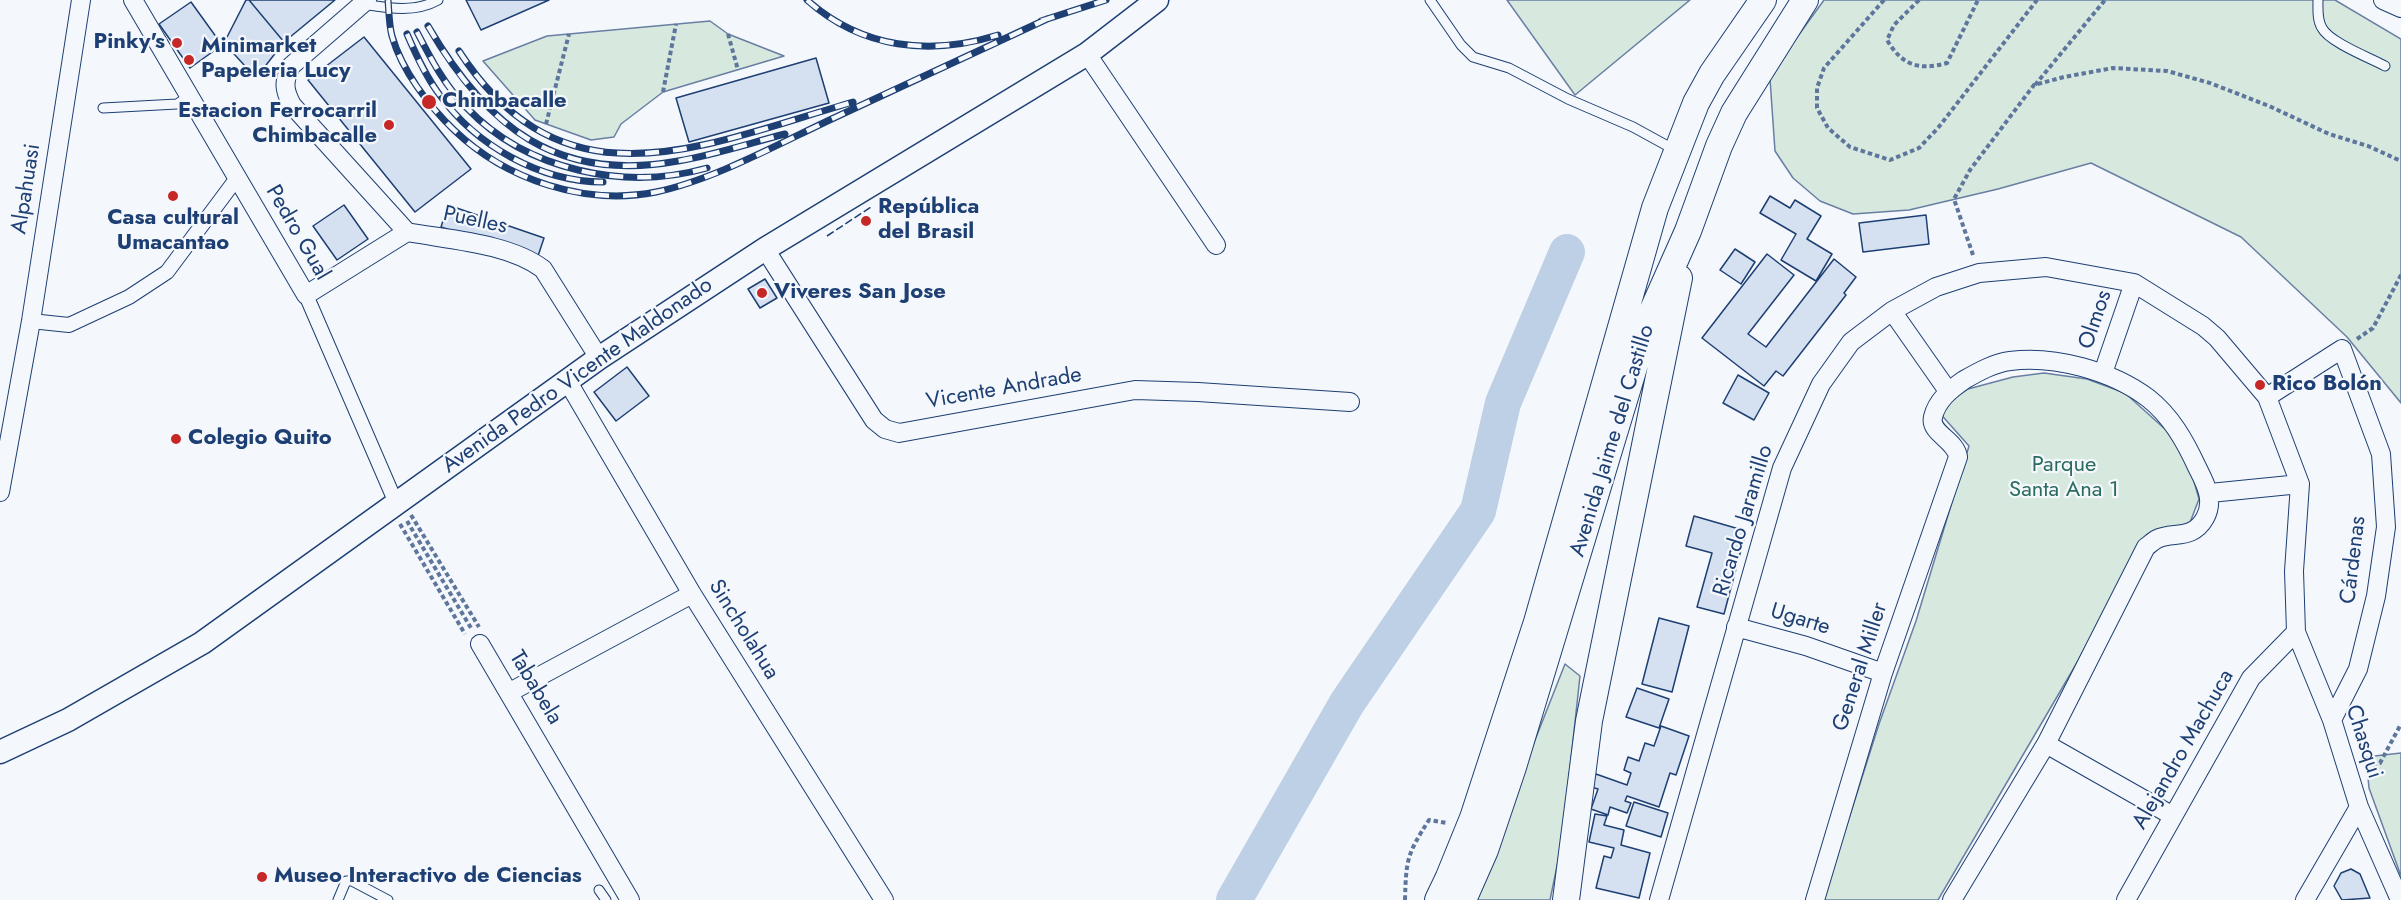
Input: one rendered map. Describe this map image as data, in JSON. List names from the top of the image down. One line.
{"streets":{"main road":["Avenida Jaime del Castillo"],"street":["Alpahuasi","Puelles","Pedro Gual","Olmos","Avenida Pedro Vicente Maldonado","Vicente Andrade","Ricardo Jaramillo","Cárdenas","Ugarte","Sincholahua","General Miller","Tababela","Chasqui","Alejandro Machuca"]},"crossings":[["Puelles","Avenida Pedro Vicente Maldonado"],["Pedro Gual","Avenida Pedro Vicente Maldonado"],["Pedro Gual","Tababela"],["Olmos","Ricardo Jaramillo"],["Avenida Pedro Vicente Maldonado","Vicente Andrade"],["Avenida Pedro Vicente Maldonado","Sincholahua"],["Avenida Pedro Vicente Maldonado","Tababela"],["Ricardo Jaramillo","Ugarte"],["Ricardo Jaramillo","Chasqui"],["Ricardo Jaramillo","Alejandro Machuca"],["Cárdenas","Chasqui"],["Ugarte","General Miller"],["Chasqui","Alejandro Machuca"]],"parks":["Parque Santa Ana 1"],"places":["Pinky's","Minimarket Papeleria Lucy","Chimbacalle","Estacion Ferrocarril Chimbacalle","Casa cultural Umacantao","República del Brasil","Viveres San Jose","Rico Bolón","Colegio Quito","Museo Interactivo de Ciencias"]}
